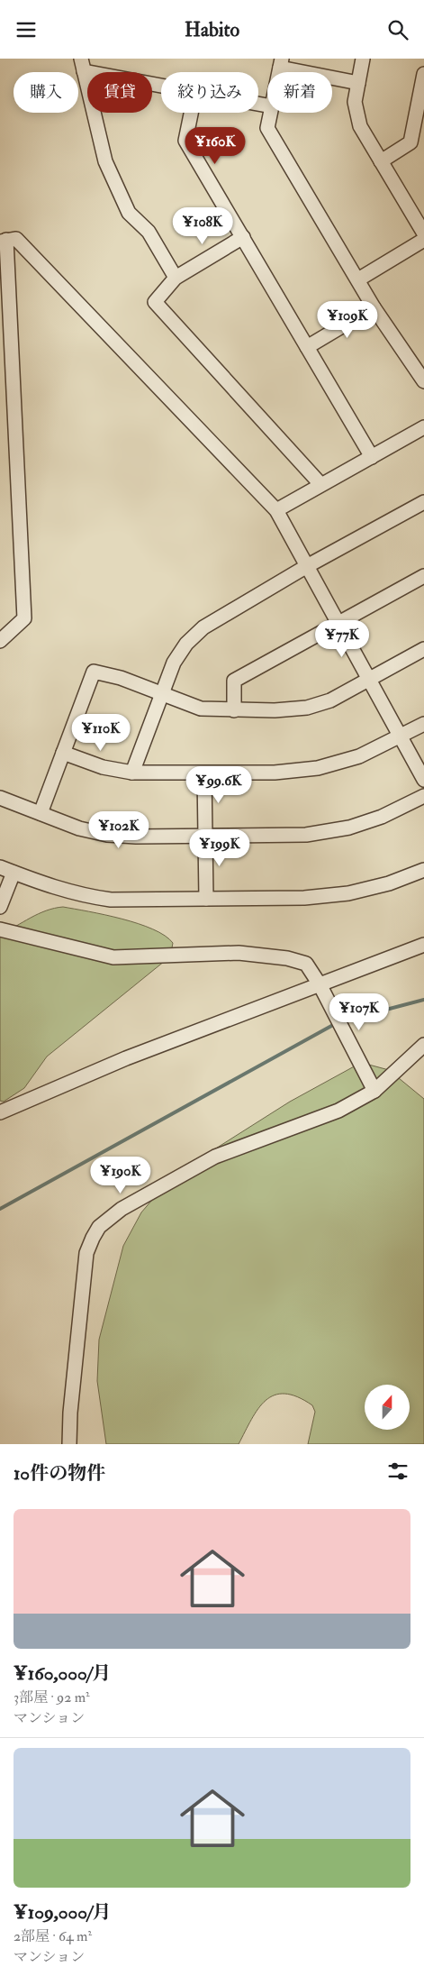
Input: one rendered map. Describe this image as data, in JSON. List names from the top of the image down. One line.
{"north":"top","page":{"header":"Habito","chip":["購入","賃貸","絞り込み","新着"],"price":["¥160K","¥108K","¥109K","¥77K","¥110K","¥99.6K","¥102K","¥199K","¥107K","¥190K"],"heading":"10件の物件","list":[{"name":"¥160,000/月","note":"3部屋 · 92 m² · マンション"},{"name":"¥109,000/月","note":"2部屋 · 64 m² · マンション"}]}}
